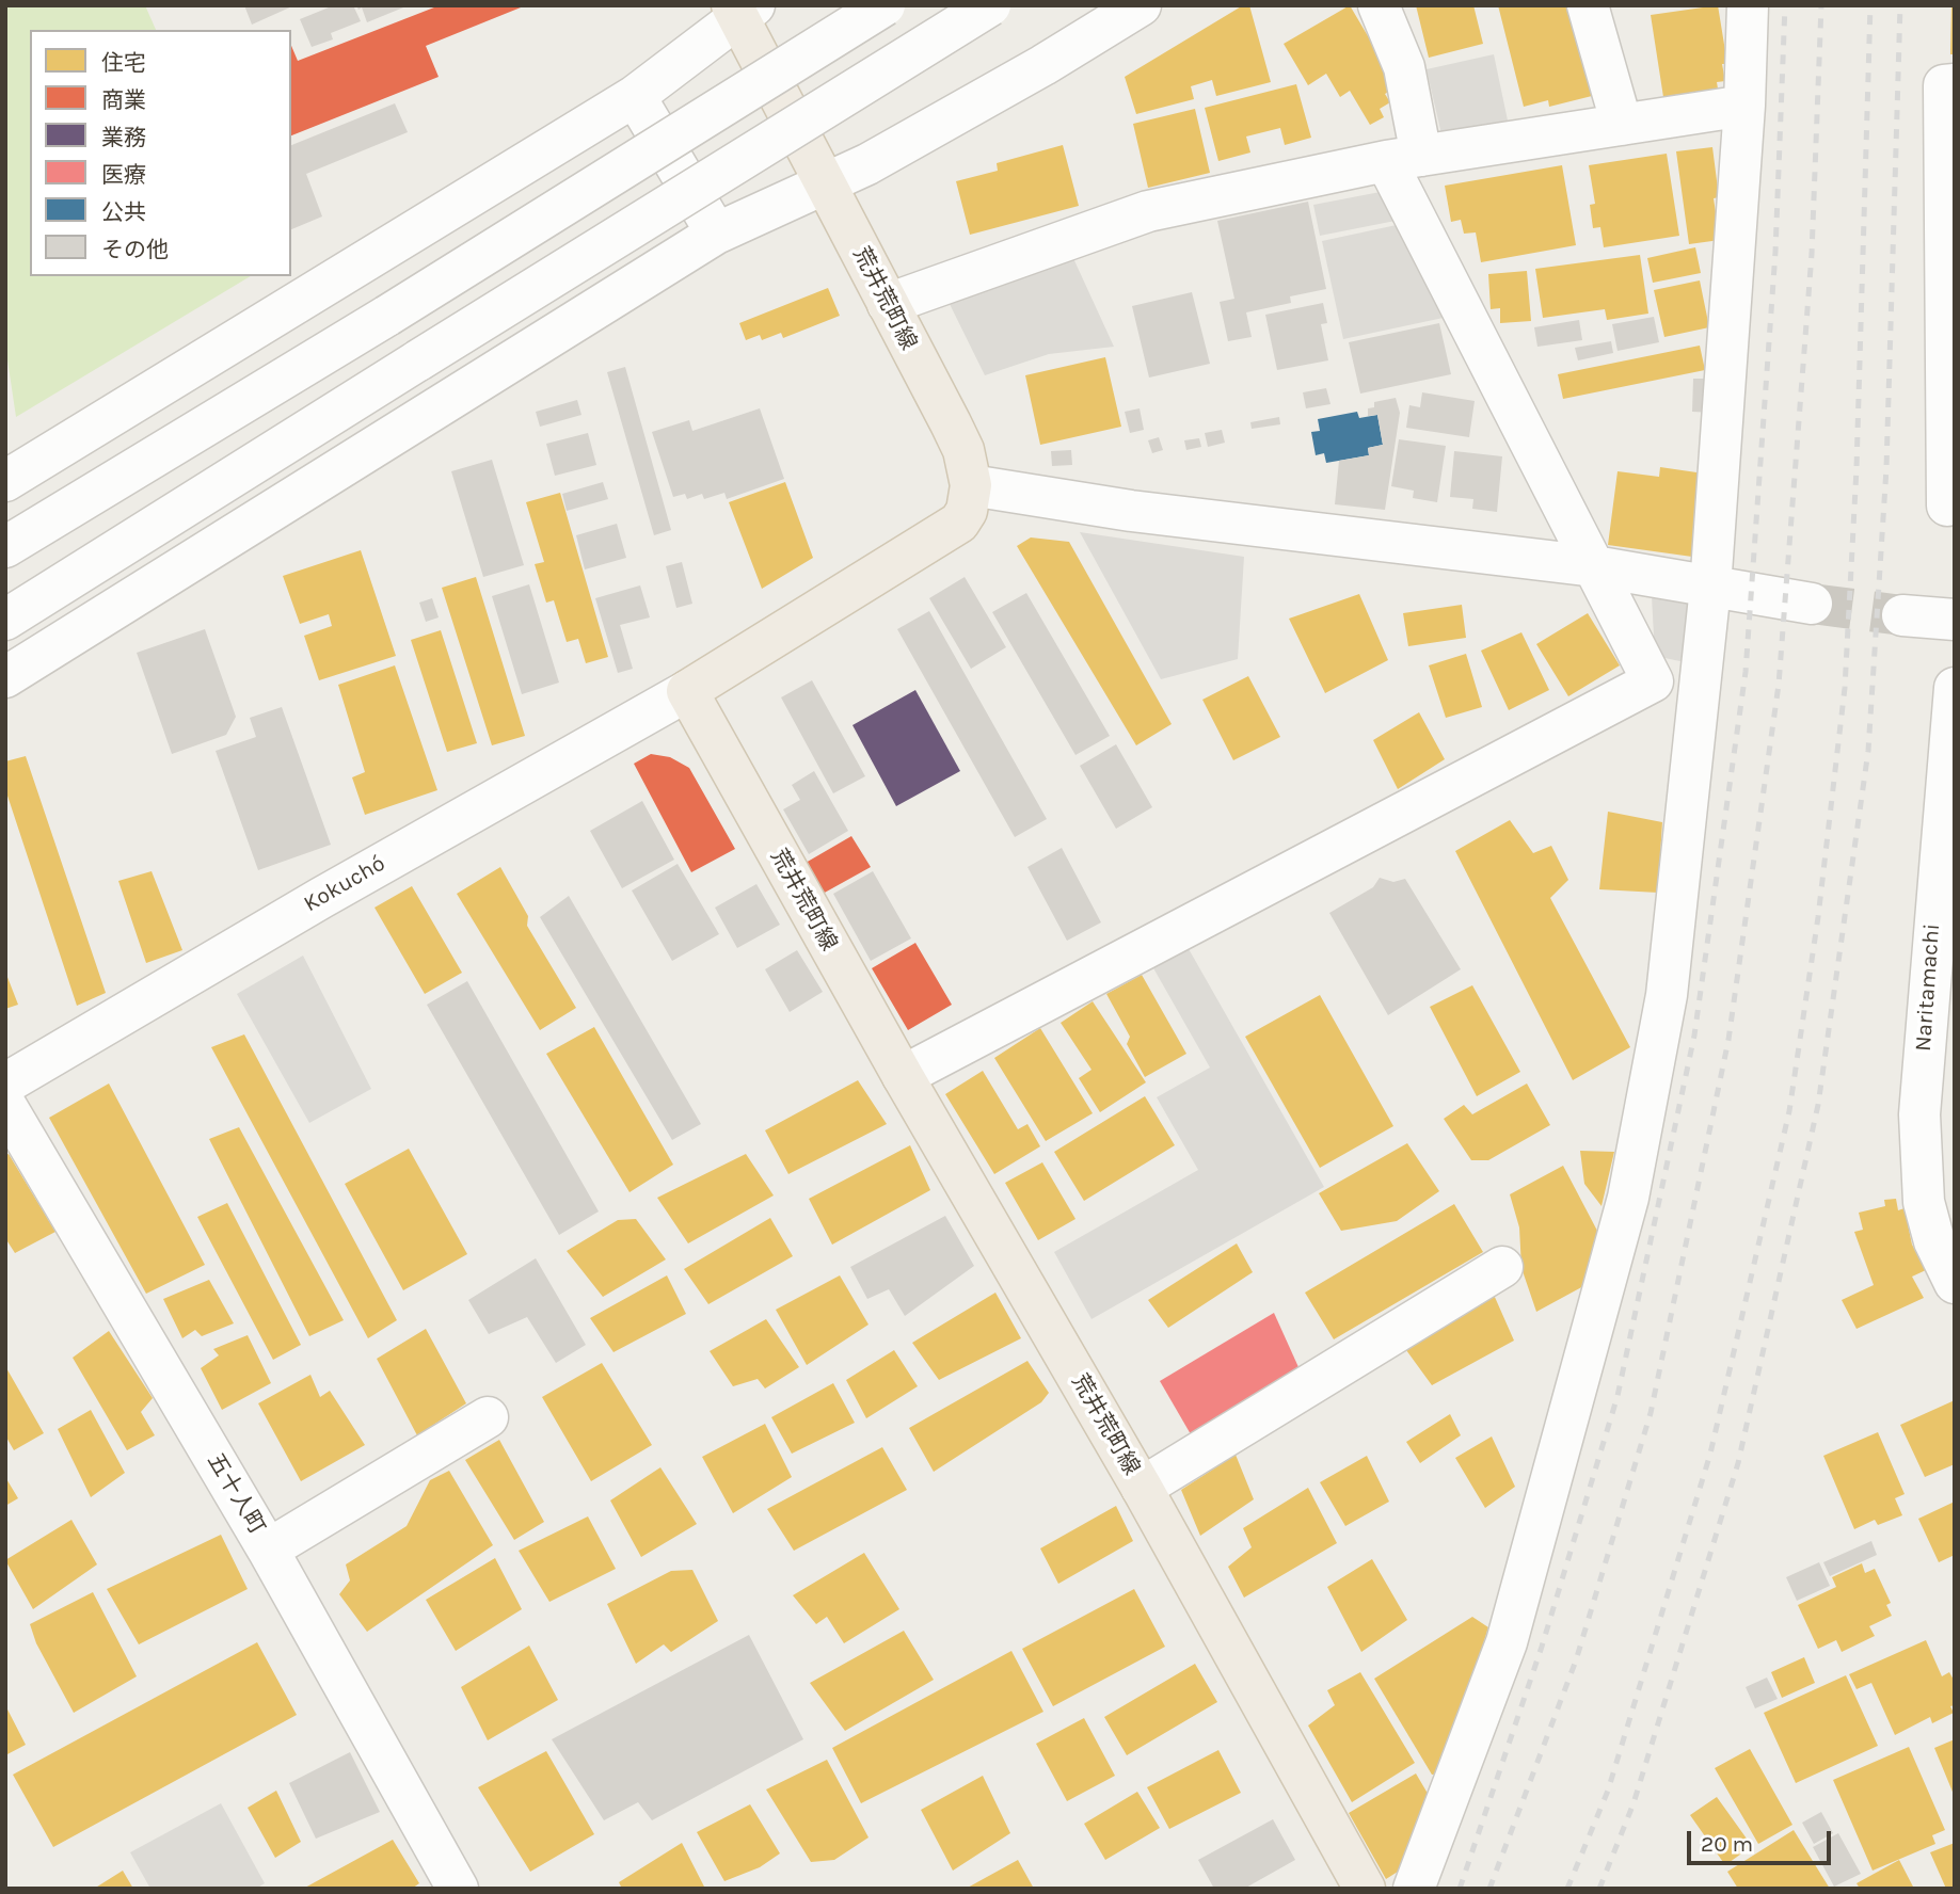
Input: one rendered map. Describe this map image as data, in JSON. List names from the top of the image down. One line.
{"streets":{"main road":["荒井荒町線"],"street":["Kokuchó","Naritamachi","五十人町"]},"crossings":[["荒井荒町線","Kokuchó"]],"legend":["住宅","商業","業務","医療","公共","その他"],"scale_bar":"20 m"}
